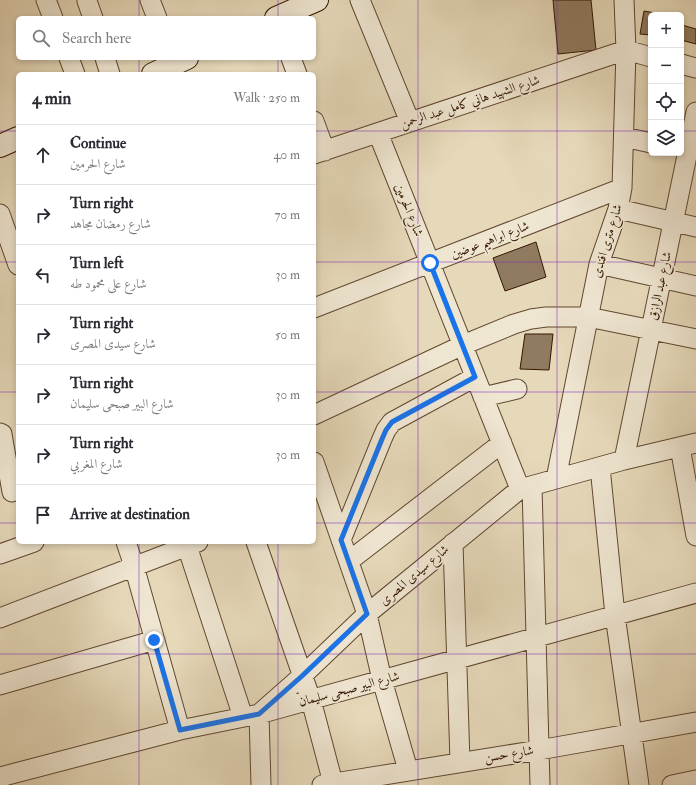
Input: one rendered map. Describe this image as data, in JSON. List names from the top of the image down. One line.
{"streets":{"street":["شارع الشهيد هاني كامل عبد الرحمن","شارع الحرمين","شارع ابراهيم عوضين","شارع مترى افندى","شارع عبد الرازق","شارع سيدى المصرى","شارع البير صبحى سليمان","شارع حسن"]},"crossings":[["شارع الشهيد هاني كامل عبد الرحمن","شارع الحرمين"],["شارع الشهيد هاني كامل عبد الرحمن","شارع مترى افندى"],["شارع الحرمين","شارع ابراهيم عوضين"],["شارع الحرمين","شارع سيدى المصرى"],["شارع الحرمين","شارع البير صبحى سليمان"],["شارع الحرمين","شارع حسن"],["شارع ابراهيم عوضين","شارع مترى افندى"],["شارع سيدى المصرى","شارع البير صبحى سليمان"]],"page":{"map_buttons":["+","−"],"search":"Search here","heading":["4 min","Walk · 250 m"],"list":[["Continue","شارع الحرمين","40 m"],["Turn right","شارع رمضان مجاهد","70 m"],["Turn left","شارع على محمود طه","30 m"],["Turn right","شارع سيدى المصرى","50 m"],["Turn right","شارع البير صبحى سليمان","30 m"],["Turn right","شارع المغربي","30 m"],"Arrive at destination"]}}
